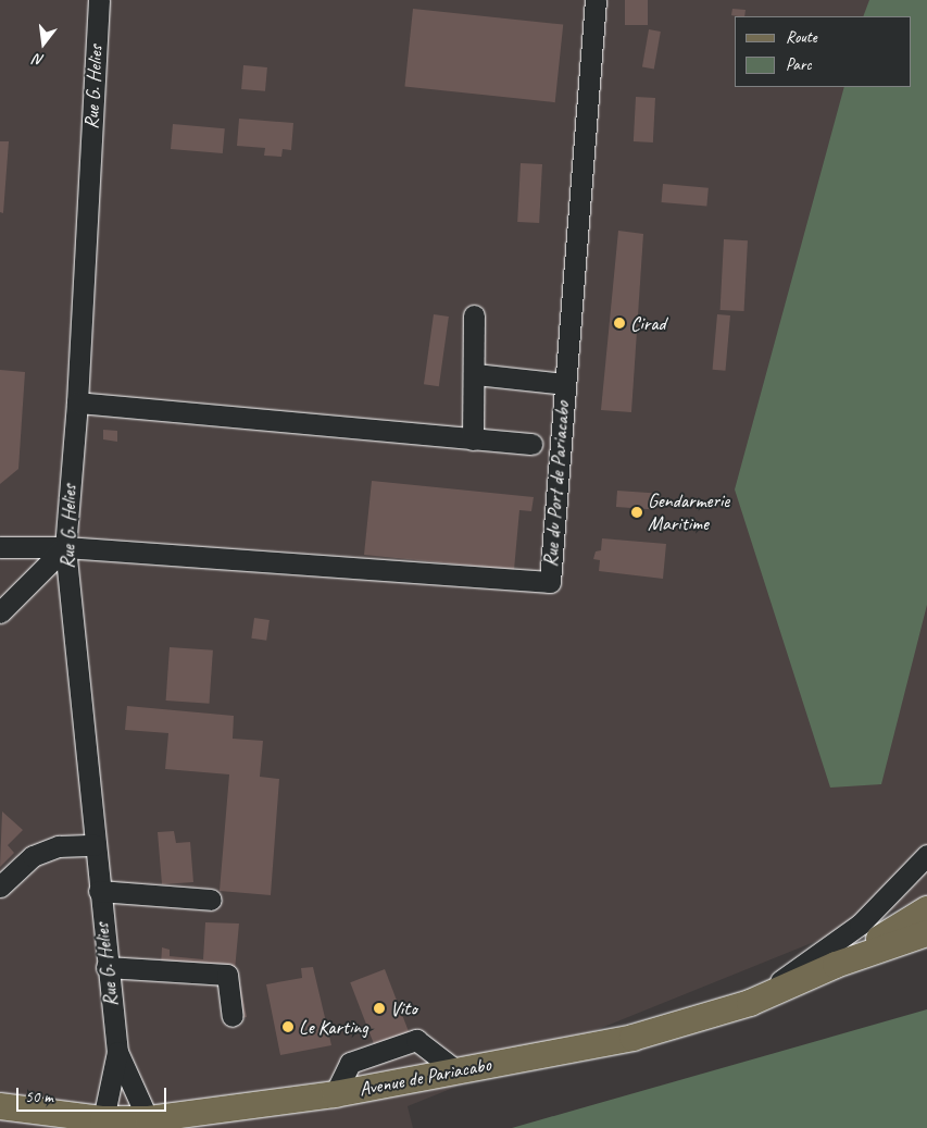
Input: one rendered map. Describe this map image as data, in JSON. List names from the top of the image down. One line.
{"streets":{"main road":["Avenue de Pariacabo"],"lane":["Rue G. Helies","Rue du Port de Pariacabo"]},"crossings":[["Rue G. Helies","Rue du Port de Pariacabo"],["Rue G. Helies","Avenue de Pariacabo"]],"places":["Cirad","Gendarmerie Maritime","Vito","Le Karting"],"legend":["Route","Parc"],"scale_bar":"50 m","north":"bottom"}
